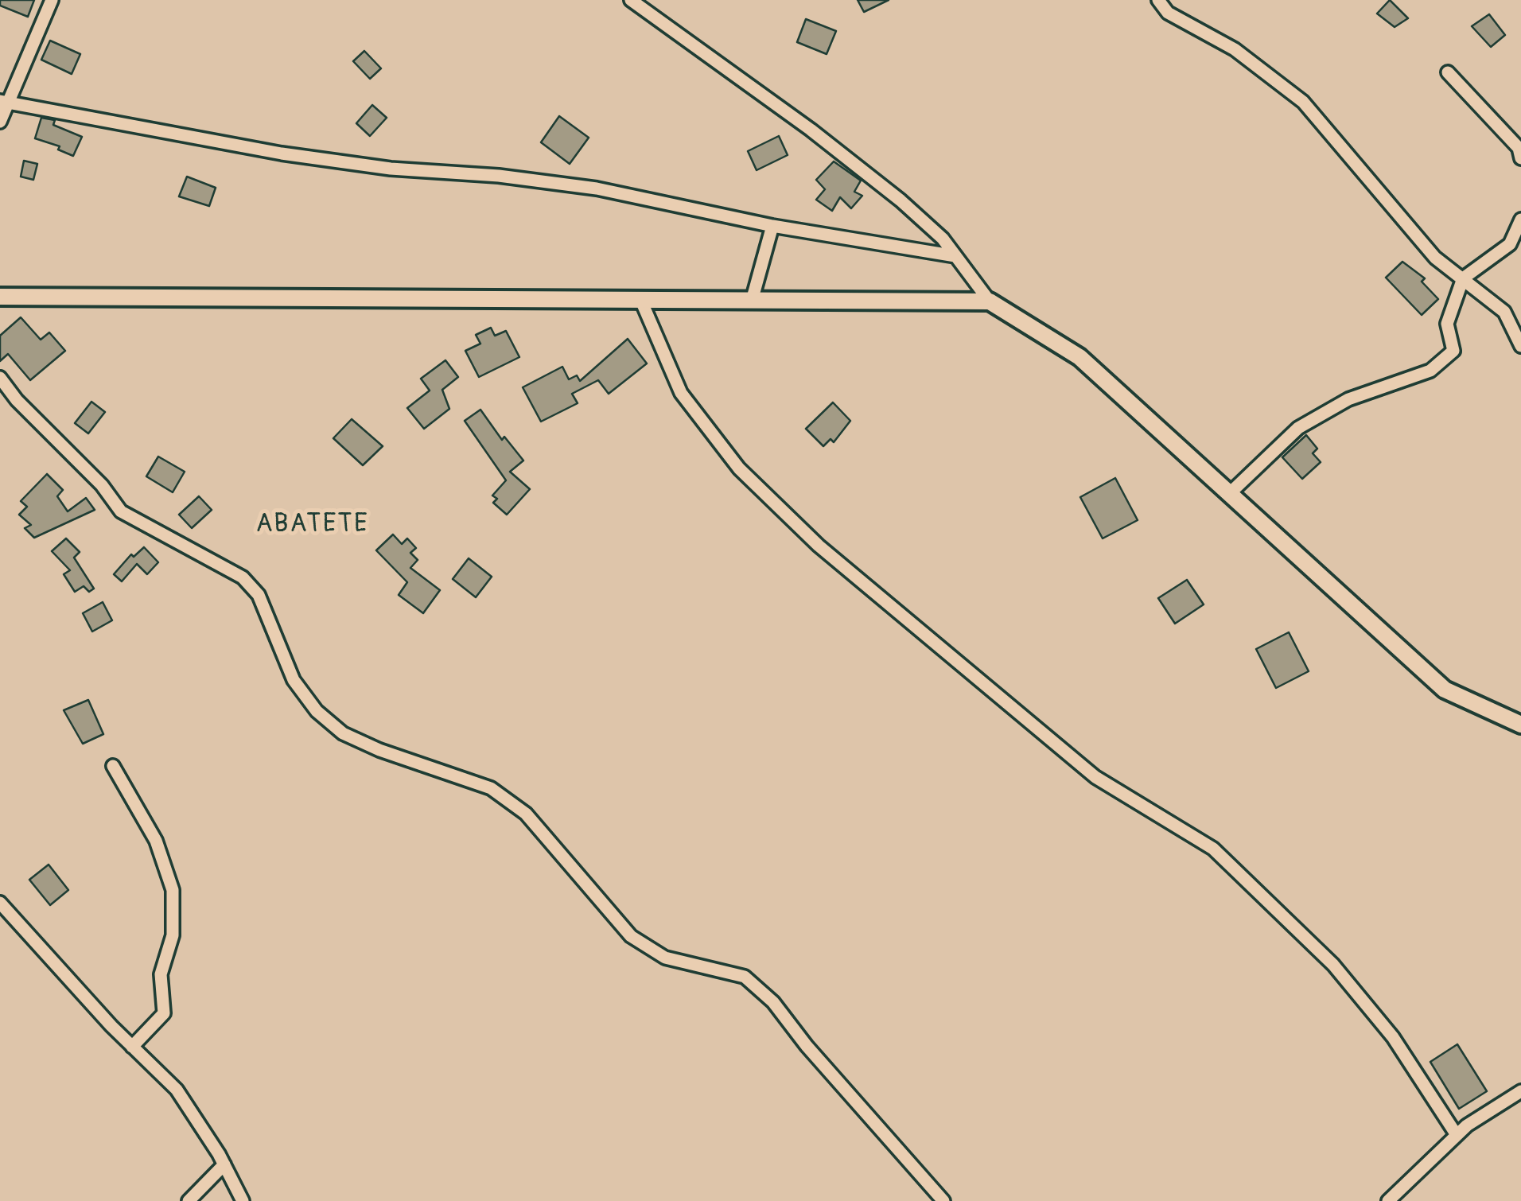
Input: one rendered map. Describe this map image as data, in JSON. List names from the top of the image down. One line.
{"districts":["ABATETE"]}
